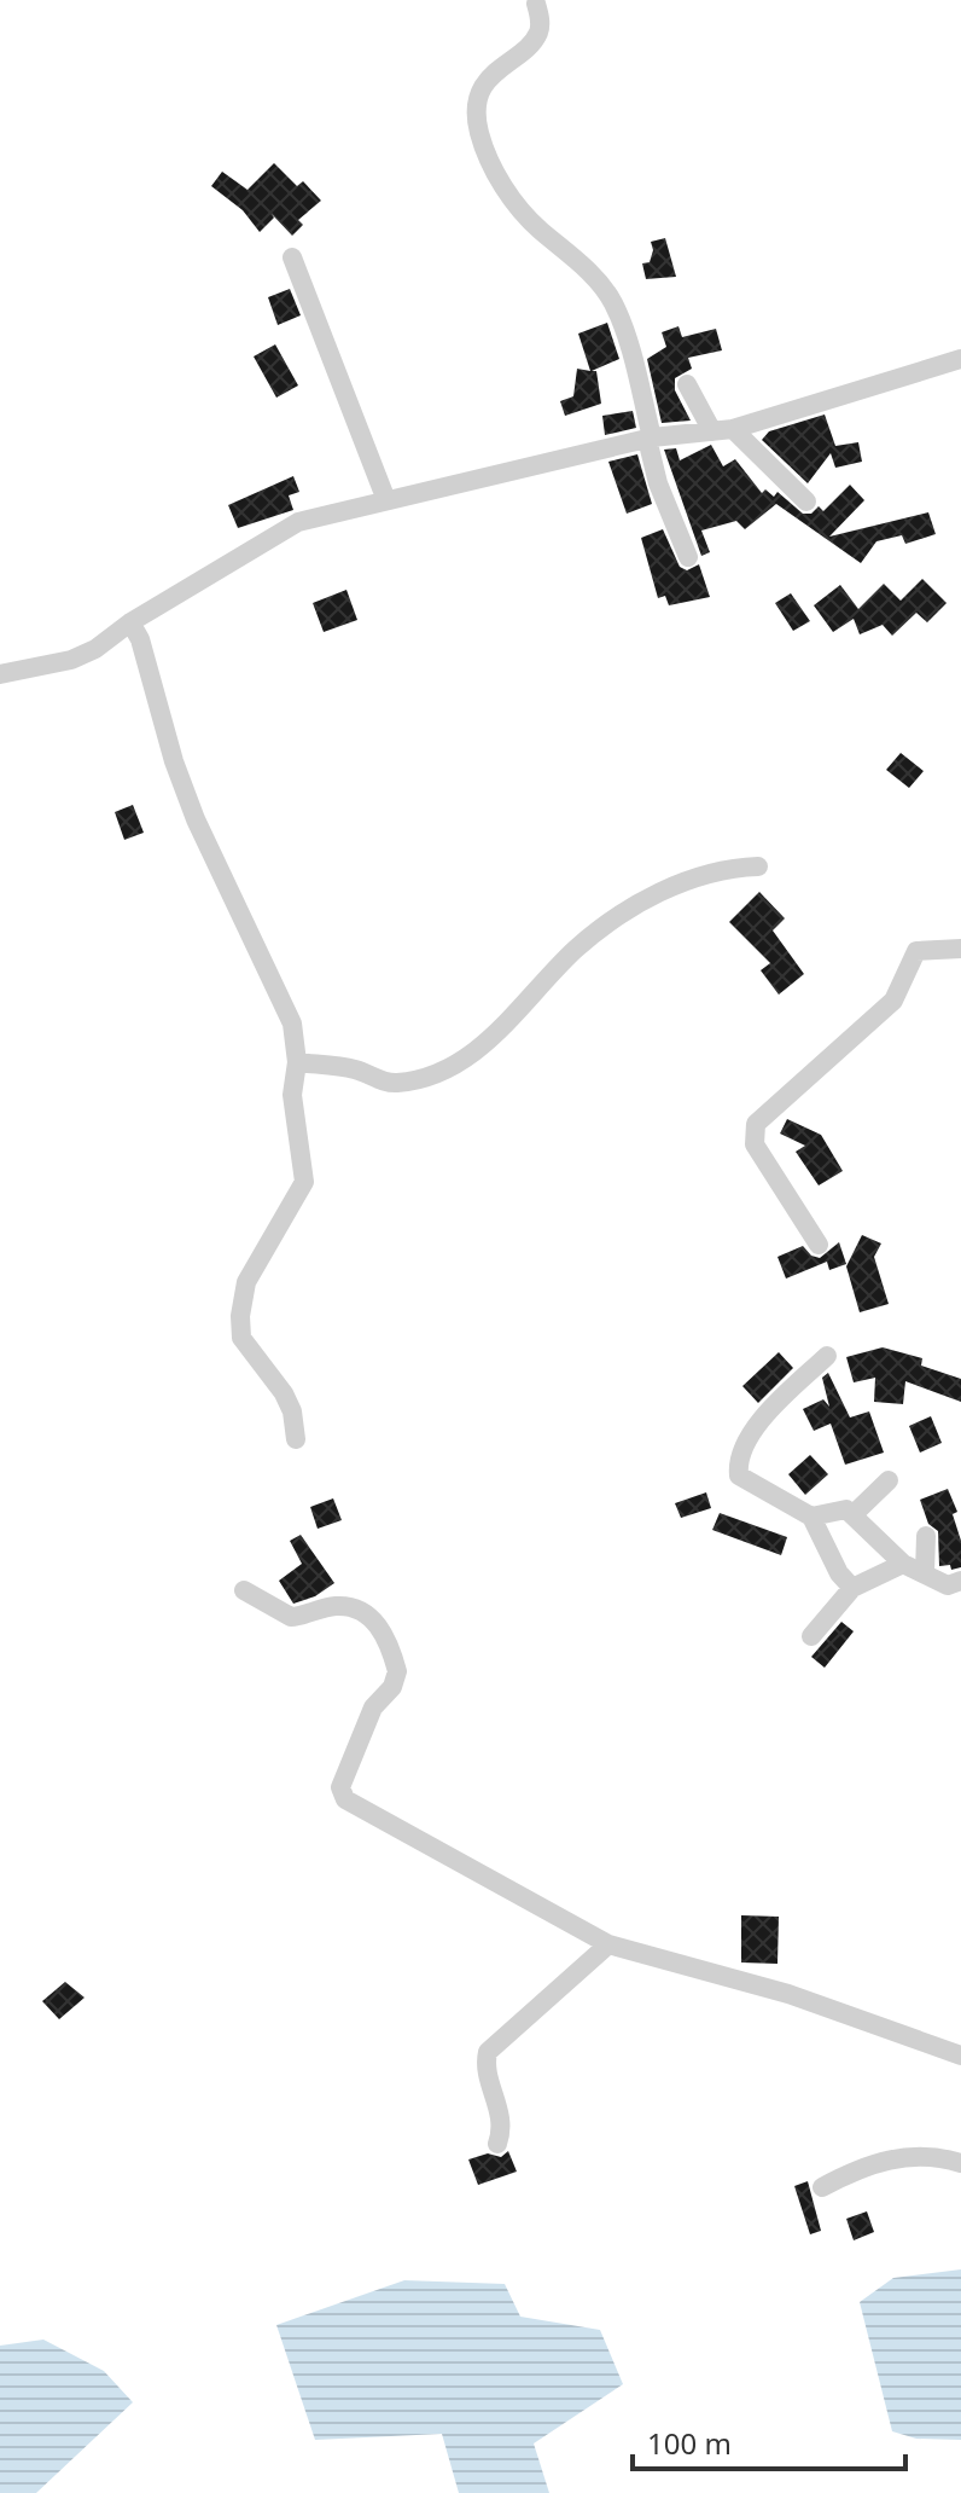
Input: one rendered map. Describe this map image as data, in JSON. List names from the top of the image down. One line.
{"scale_bar":"100 m"}
